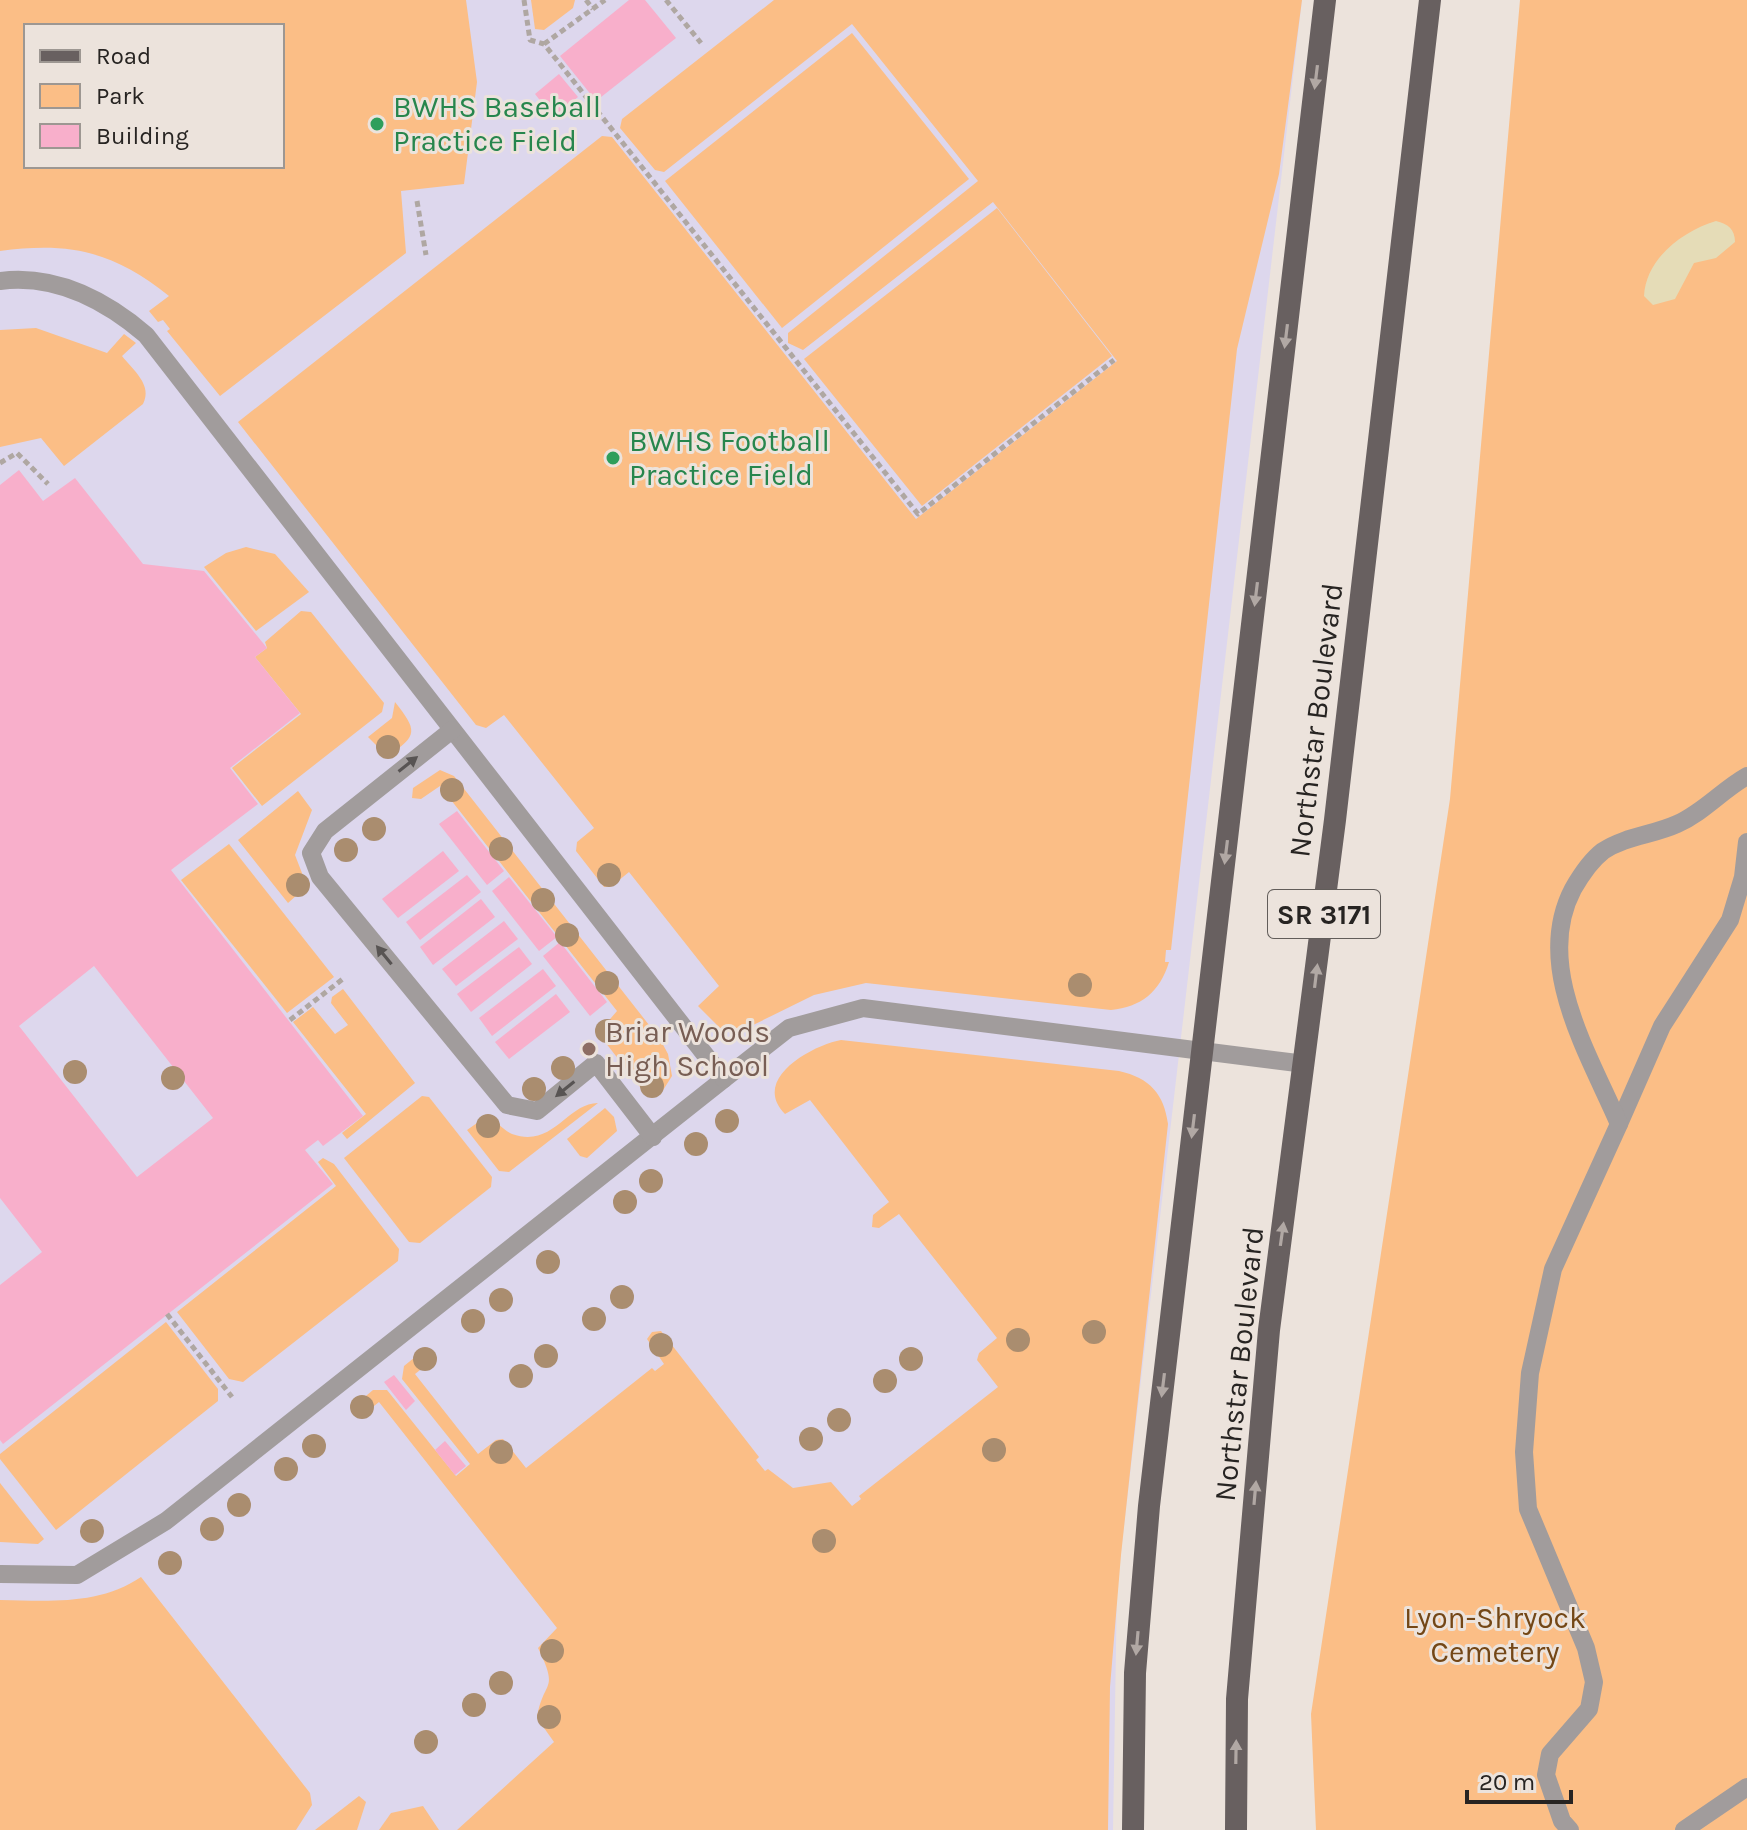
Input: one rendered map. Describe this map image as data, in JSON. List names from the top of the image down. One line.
{"streets":{"main road":["Northstar Boulevard","SR 3171"]},"parks":["Lyon-Shryock Cemetery"],"places":["BWHS Baseball Practice Field","BWHS Football Practice Field","Briar Woods High School"],"legend":["Road","Park","Building"],"scale_bar":"20 m"}
